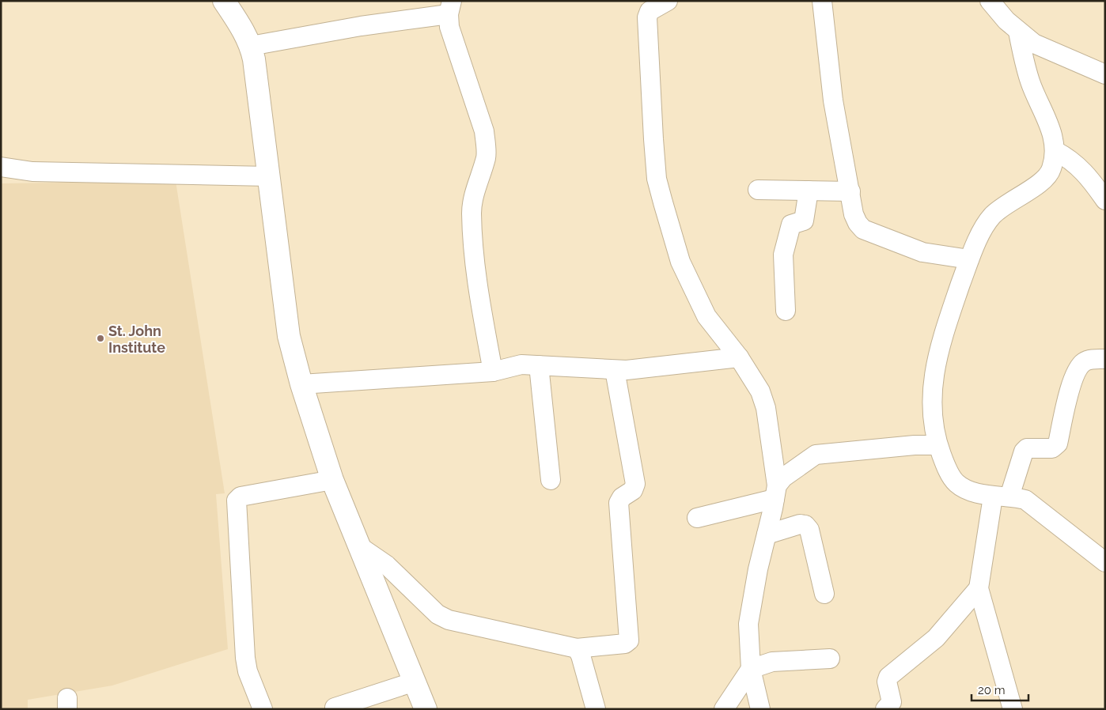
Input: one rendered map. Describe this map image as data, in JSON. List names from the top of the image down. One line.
{"places":["St. John Institute"],"scale_bar":"20 m"}
